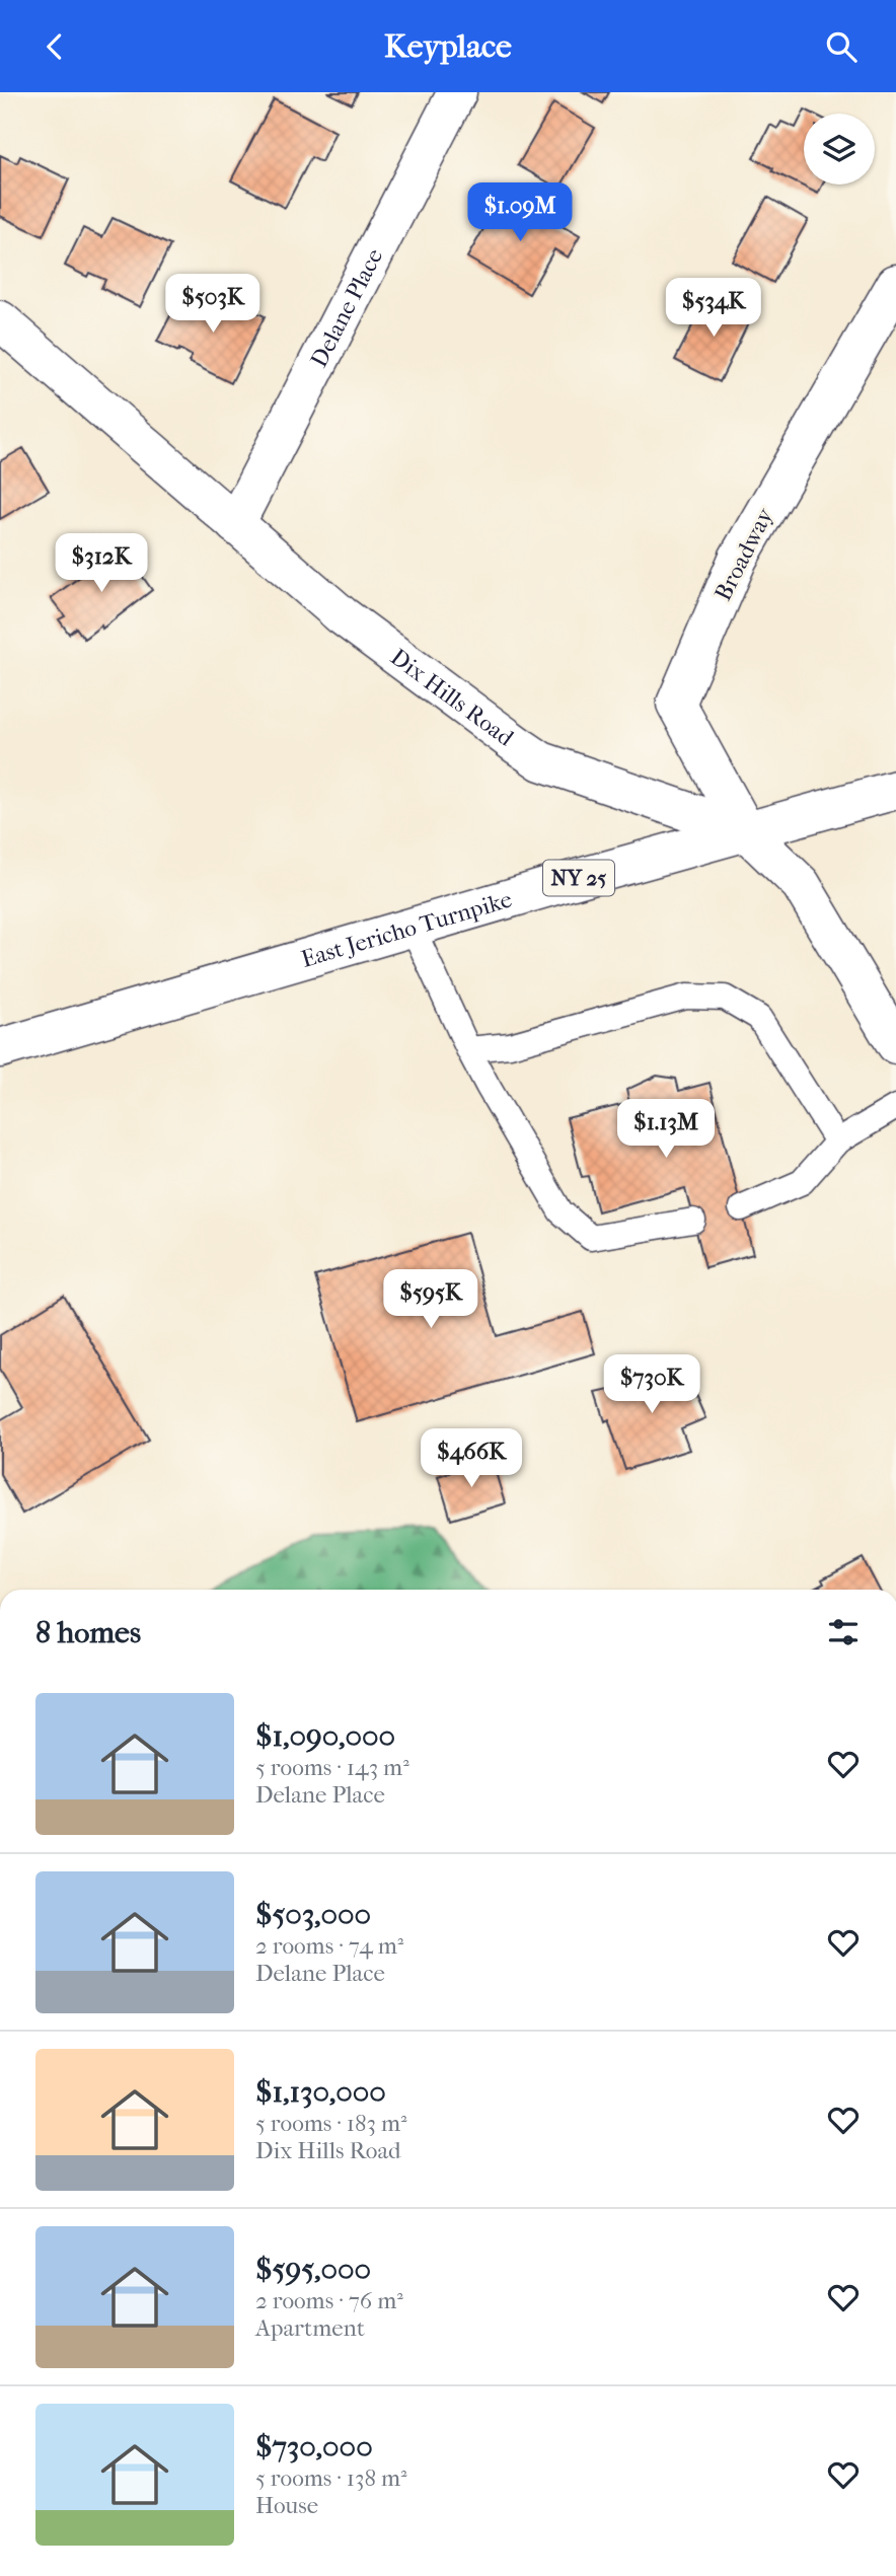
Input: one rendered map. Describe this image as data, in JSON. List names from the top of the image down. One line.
{"streets":{"street":["Delane Place","Broadway","Dix Hills Road","NY 25","East Jericho Turnpike"]},"crossings":[["Delane Place","Dix Hills Road"],["Broadway","Dix Hills Road"],["Broadway","East Jericho Turnpike"],["Dix Hills Road","East Jericho Turnpike"]],"page":{"header":"Keyplace","price":["$1.09M","$503K","$534K","$312K","$1.13M","$595K","$730K","$466K"],"heading":"8 homes","list":[{"name":"$1,090,000","note":"5 rooms · 143 m² · Delane Place"},{"name":"$503,000","note":"2 rooms · 74 m² · Delane Place"},{"name":"$1,130,000","note":"5 rooms · 183 m² · Dix Hills Road"},{"name":"$595,000","note":"2 rooms · 76 m² · Apartment"},{"name":"$730,000","note":"5 rooms · 138 m² · House"}]}}
